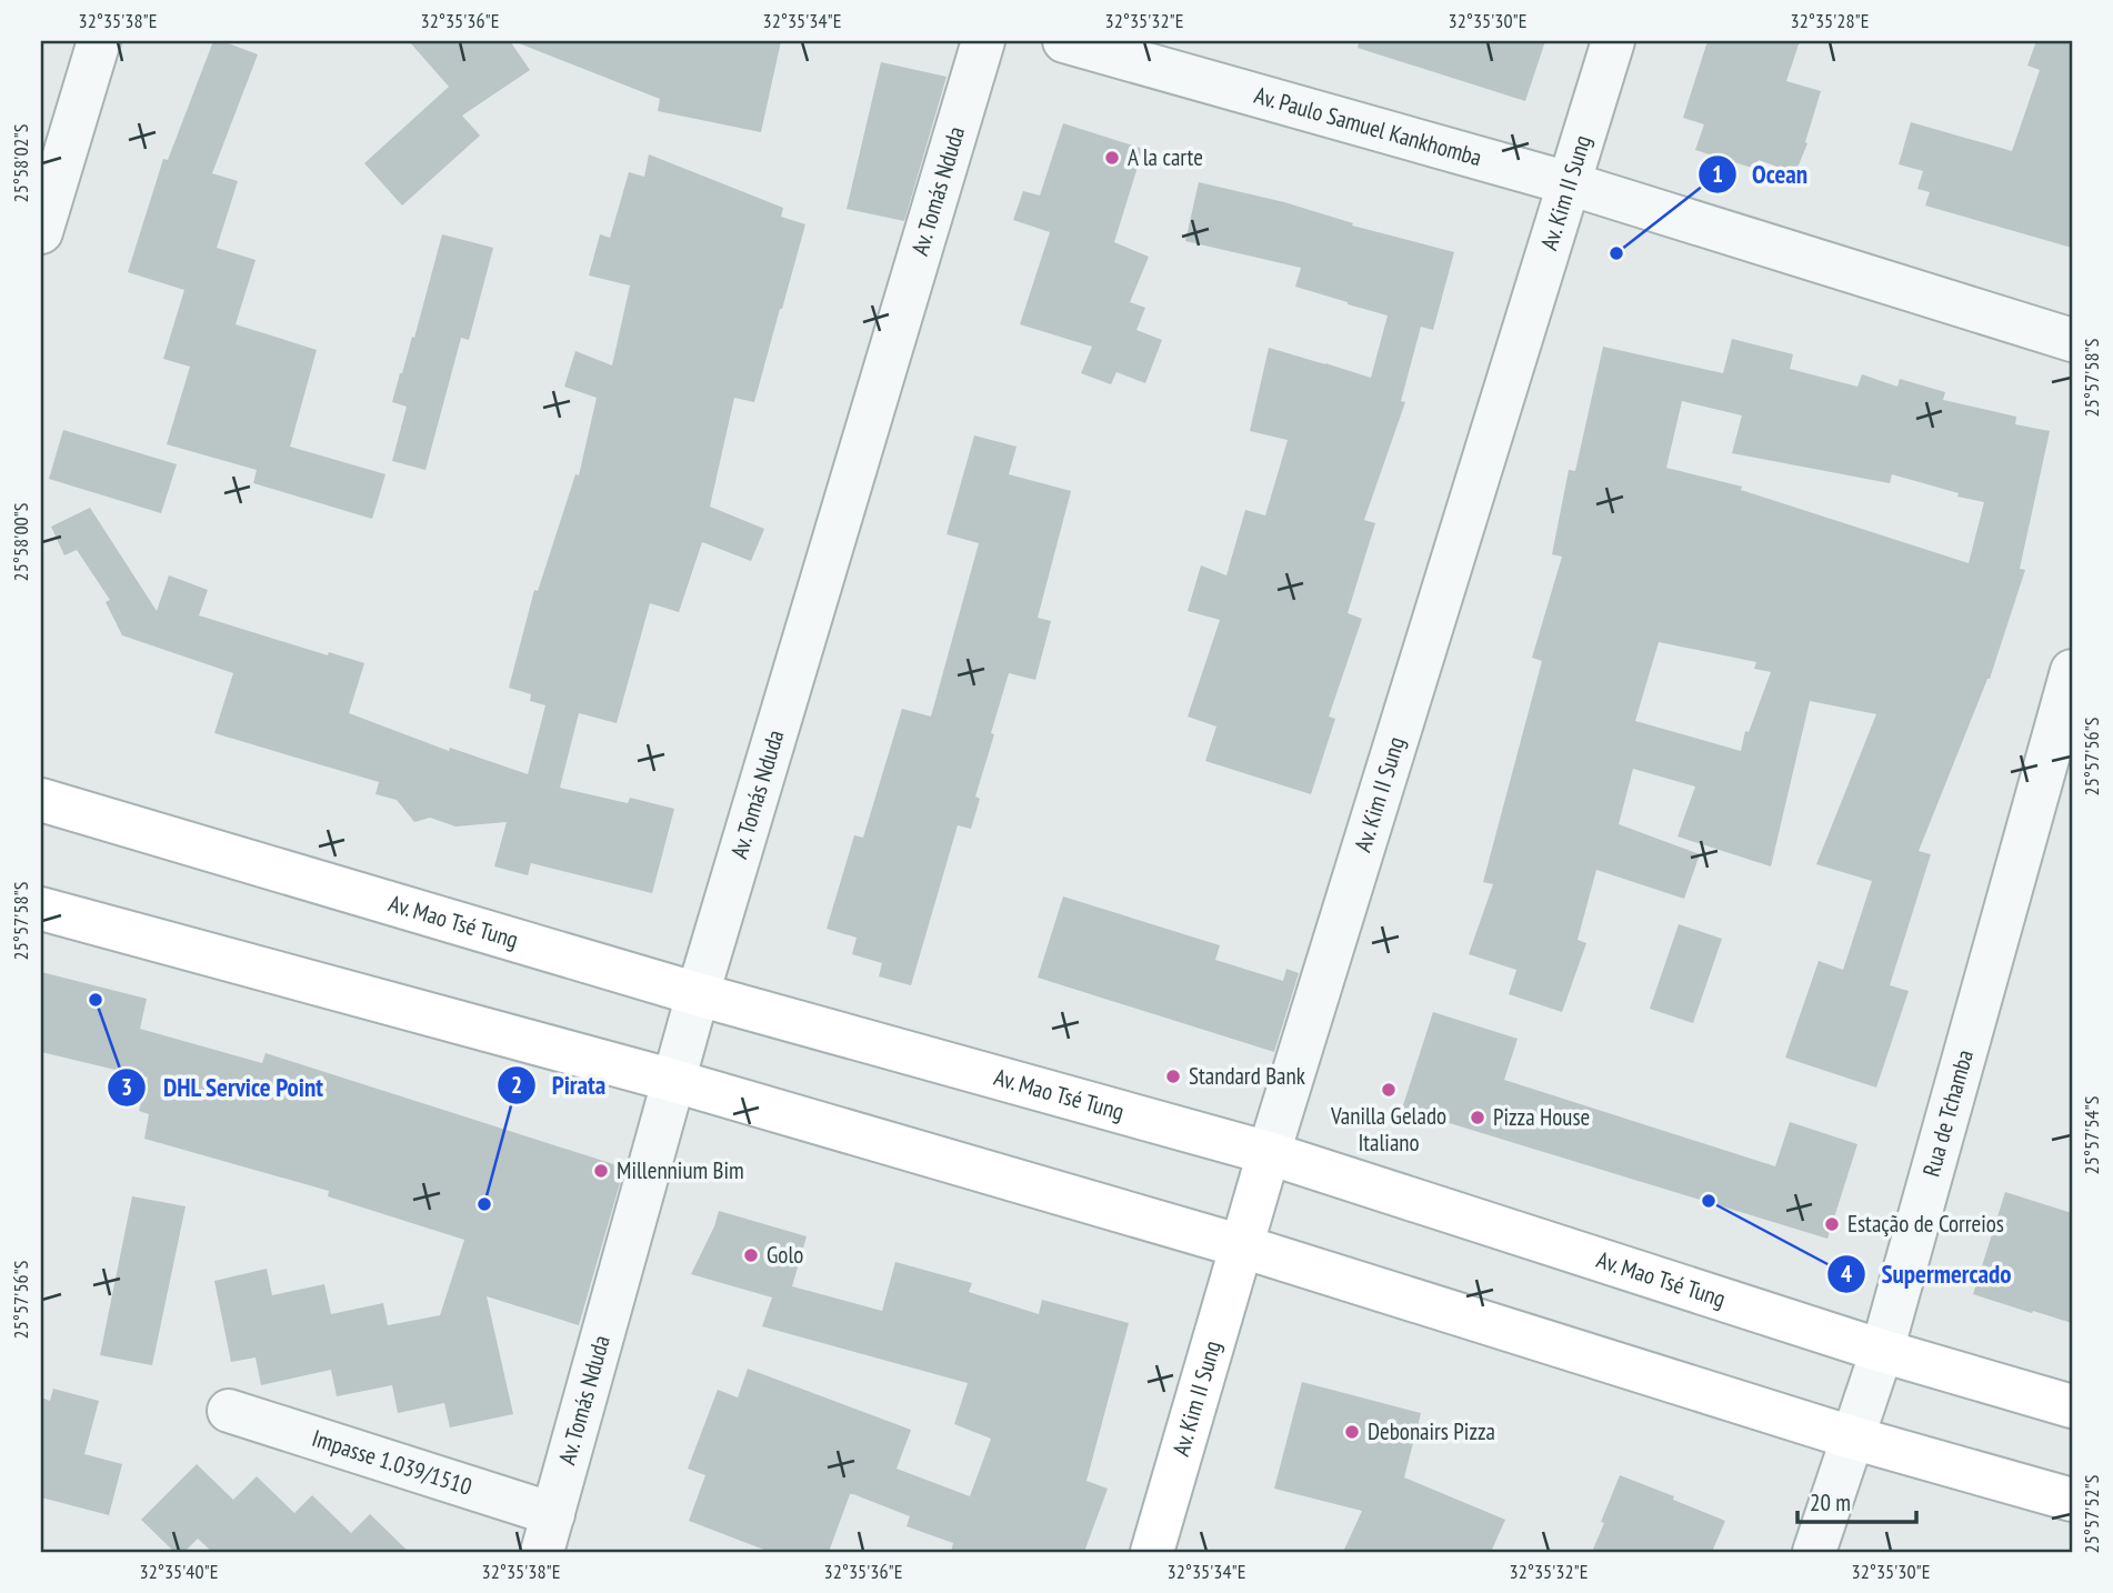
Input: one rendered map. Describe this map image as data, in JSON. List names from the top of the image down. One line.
{"streets":{"main road":["Av. Kim II Sung","Av. Mao Tsé Tung"],"street":["Av. Paulo Samuel Kankhomba","Av. Tomás Nduda","Rua de Tchamba","Impasse 1.039/1510"]},"crossings":[["Av. Paulo Samuel Kankhomba","Av. Kim II Sung"],["Av. Tomás Nduda","Av. Mao Tsé Tung"],["Av. Tomás Nduda","Impasse 1.039/1510"],["Av. Kim II Sung","Av. Mao Tsé Tung"],["Av. Mao Tsé Tung","Rua de Tchamba"]],"places":["A la carte","Ocean","DHL Service Point","Standard Bank","Vanilla Gelado Italiano","Pizza House","Millennium Bim","Supermercado","Pirata","Estação de Correios","Golo","Debonairs Pizza"],"scale_bar":"20 m","coordinates":["32°35'38\"E","32°35'36\"E","32°35'34\"E","32°35'32\"E","32°35'30\"E","32°35'28\"E","25°58'02\"S","25°57'58\"S","25°58'00\"S","25°57'56\"S","25°57'54\"S","25°57'52\"S","32°35'40\"E"]}
